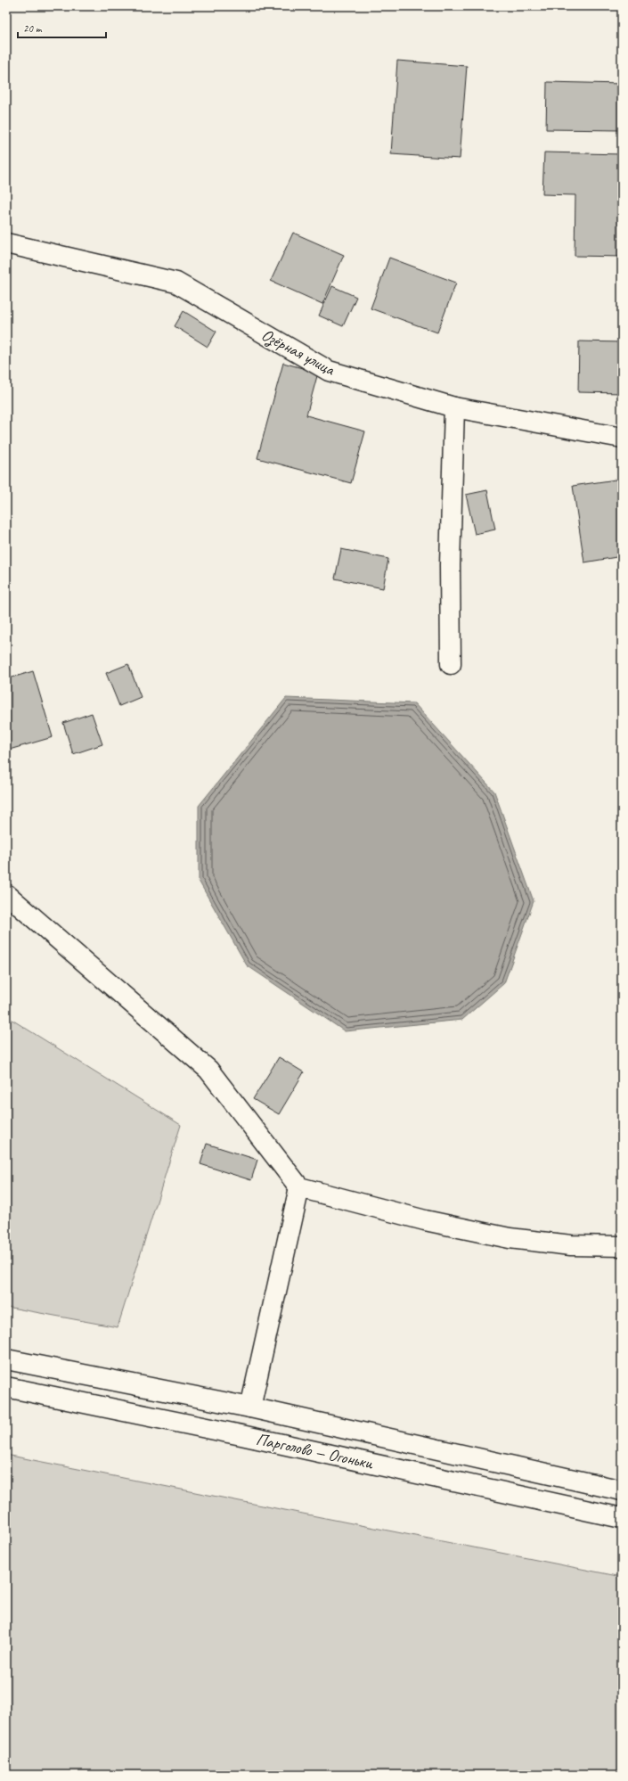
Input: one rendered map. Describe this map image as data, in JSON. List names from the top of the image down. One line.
{"streets":{"street":["Озёрная улица","Парголово — Огоньки"]},"scale_bar":"20 m"}
